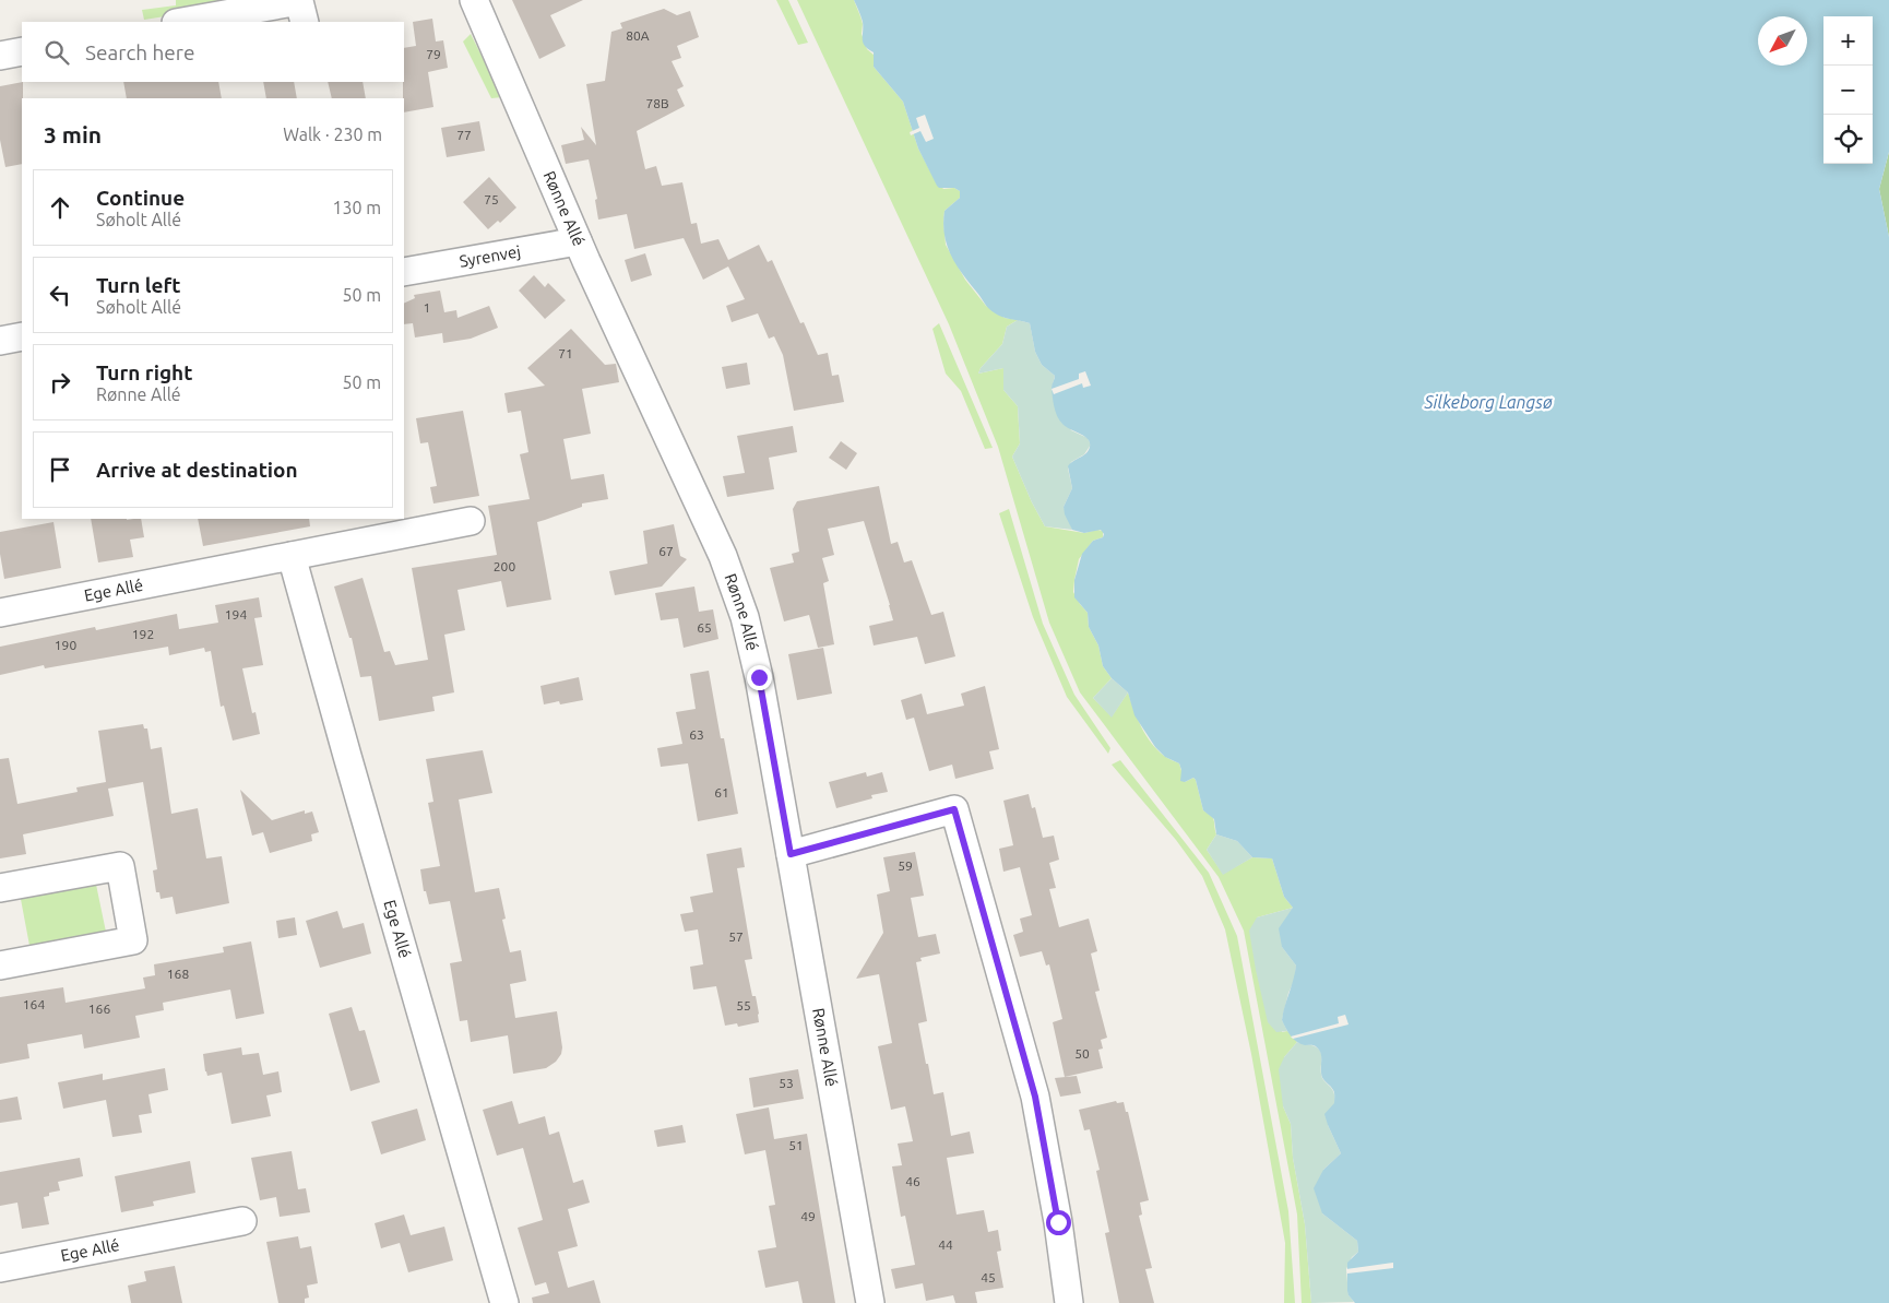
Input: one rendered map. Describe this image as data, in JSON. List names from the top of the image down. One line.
{"streets":{"street":["Rønne Allé","Syrenvej","Ege Allé"]},"crossings":[["Rønne Allé","Syrenvej"]],"water":["Silkeborg Langsø"],"house_numbers":["80A","79","78B","77","75","1","71","67","200","194","65","192","190","63","61","59","57","168","164","55","166","50","53","51","46","49","44","45"],"north":"bottom left","page":{"map_buttons":["+","−"],"search":"Search here","heading":["3 min","Walk · 230 m"],"list":[["Continue","Søholt Allé","130 m"],["Turn left","Søholt Allé","50 m"],["Turn right","Rønne Allé","50 m"],"Arrive at destination"]}}
